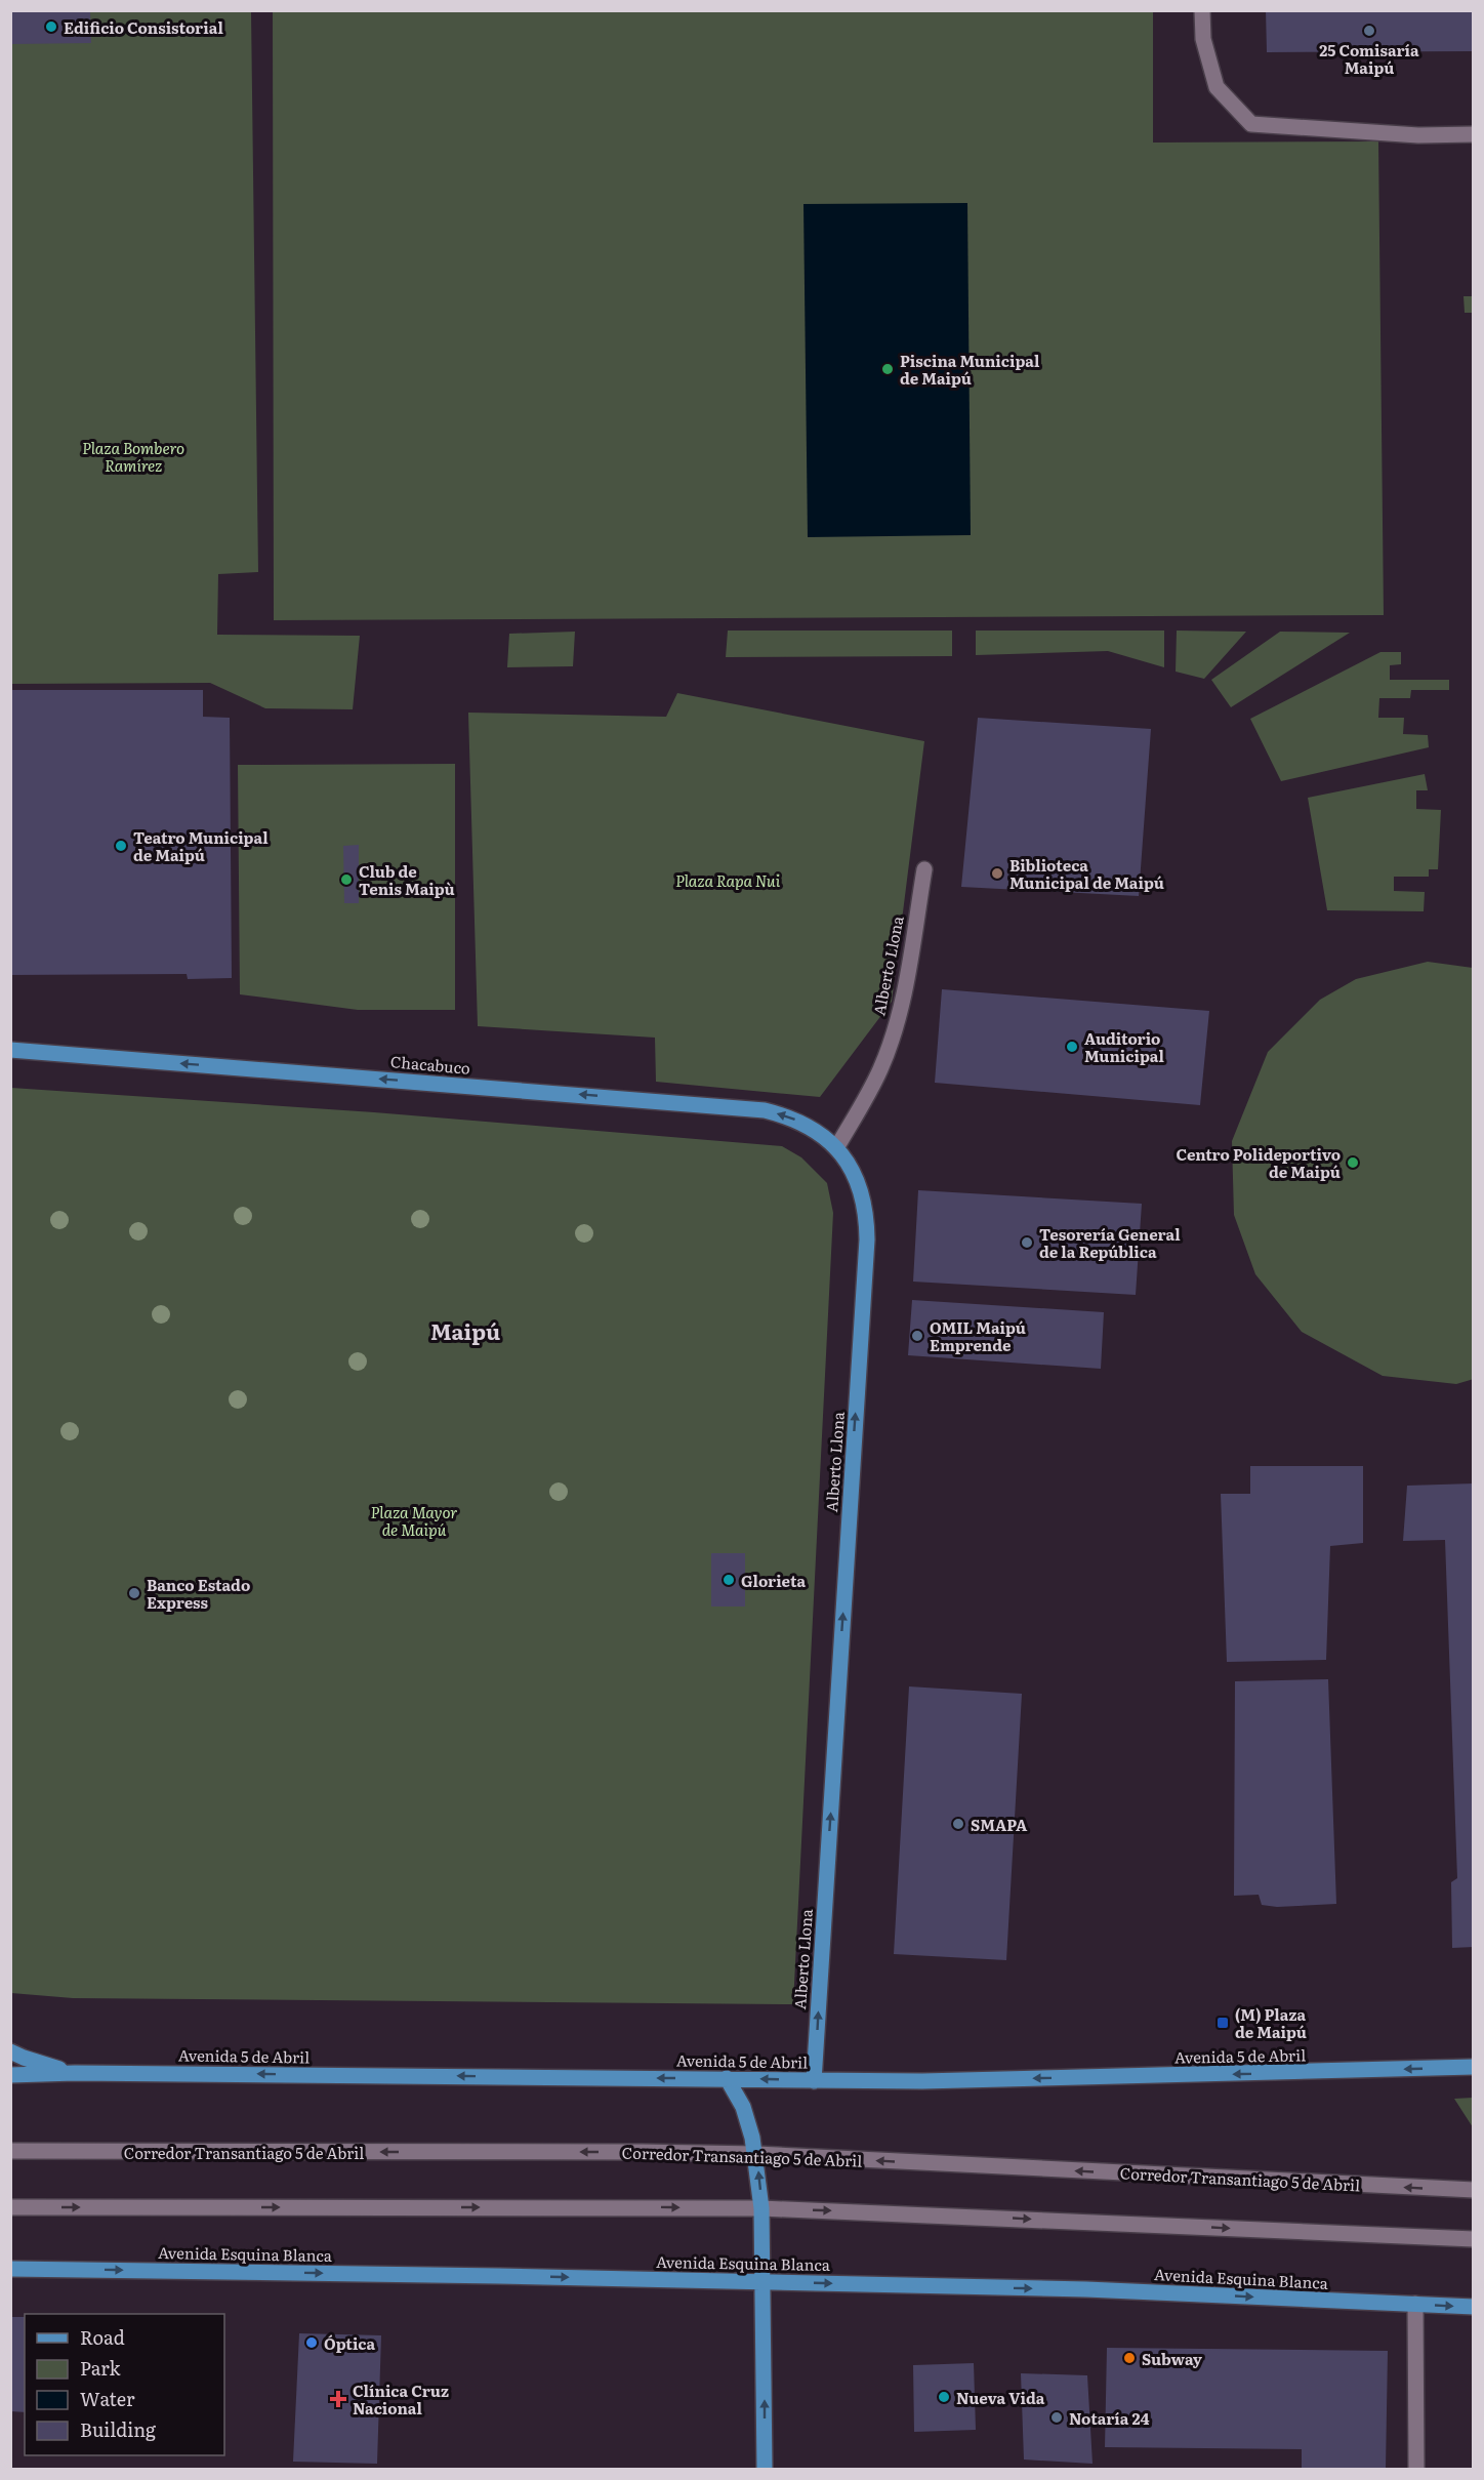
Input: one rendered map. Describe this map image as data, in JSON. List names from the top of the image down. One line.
{"streets":{"main road":["Alberto Llona","Chacabuco","Avenida 5 de Abril","Avenida Esquina Blanca"],"street":["Corredor Transantiago 5 de Abril"]},"crossings":[["Alberto Llona","Chacabuco"],["Alberto Llona","Avenida 5 de Abril"]],"one_way":["Alberto Llona","Chacabuco","Avenida 5 de Abril","Avenida Esquina Blanca"],"districts":["Maipú"],"parks":["Plaza Bombero Ramírez","Plaza Rapa Nui","Plaza Mayor de Maipú"],"places":{"other":["Edificio Consistorial","25 Comisaría Maipú","Piscina Municipal de Maipú","Teatro Municipal de Maipú","Biblioteca Municipal de Maipú","Club de Tenis Maipù","Auditorio Municipal","Centro Polideportivo de Maipú","Tesorería General de la República","OMIL Maipú Emprende","Glorieta","Banco Estado Express","SMAPA","Óptica","Subway","Nueva Vida","Notaría 24"],"transit":["(M) Plaza de Maipú"],"health":["Clínica Cruz Nacional"]},"legend":["Road","Park","Water","Building"]}
